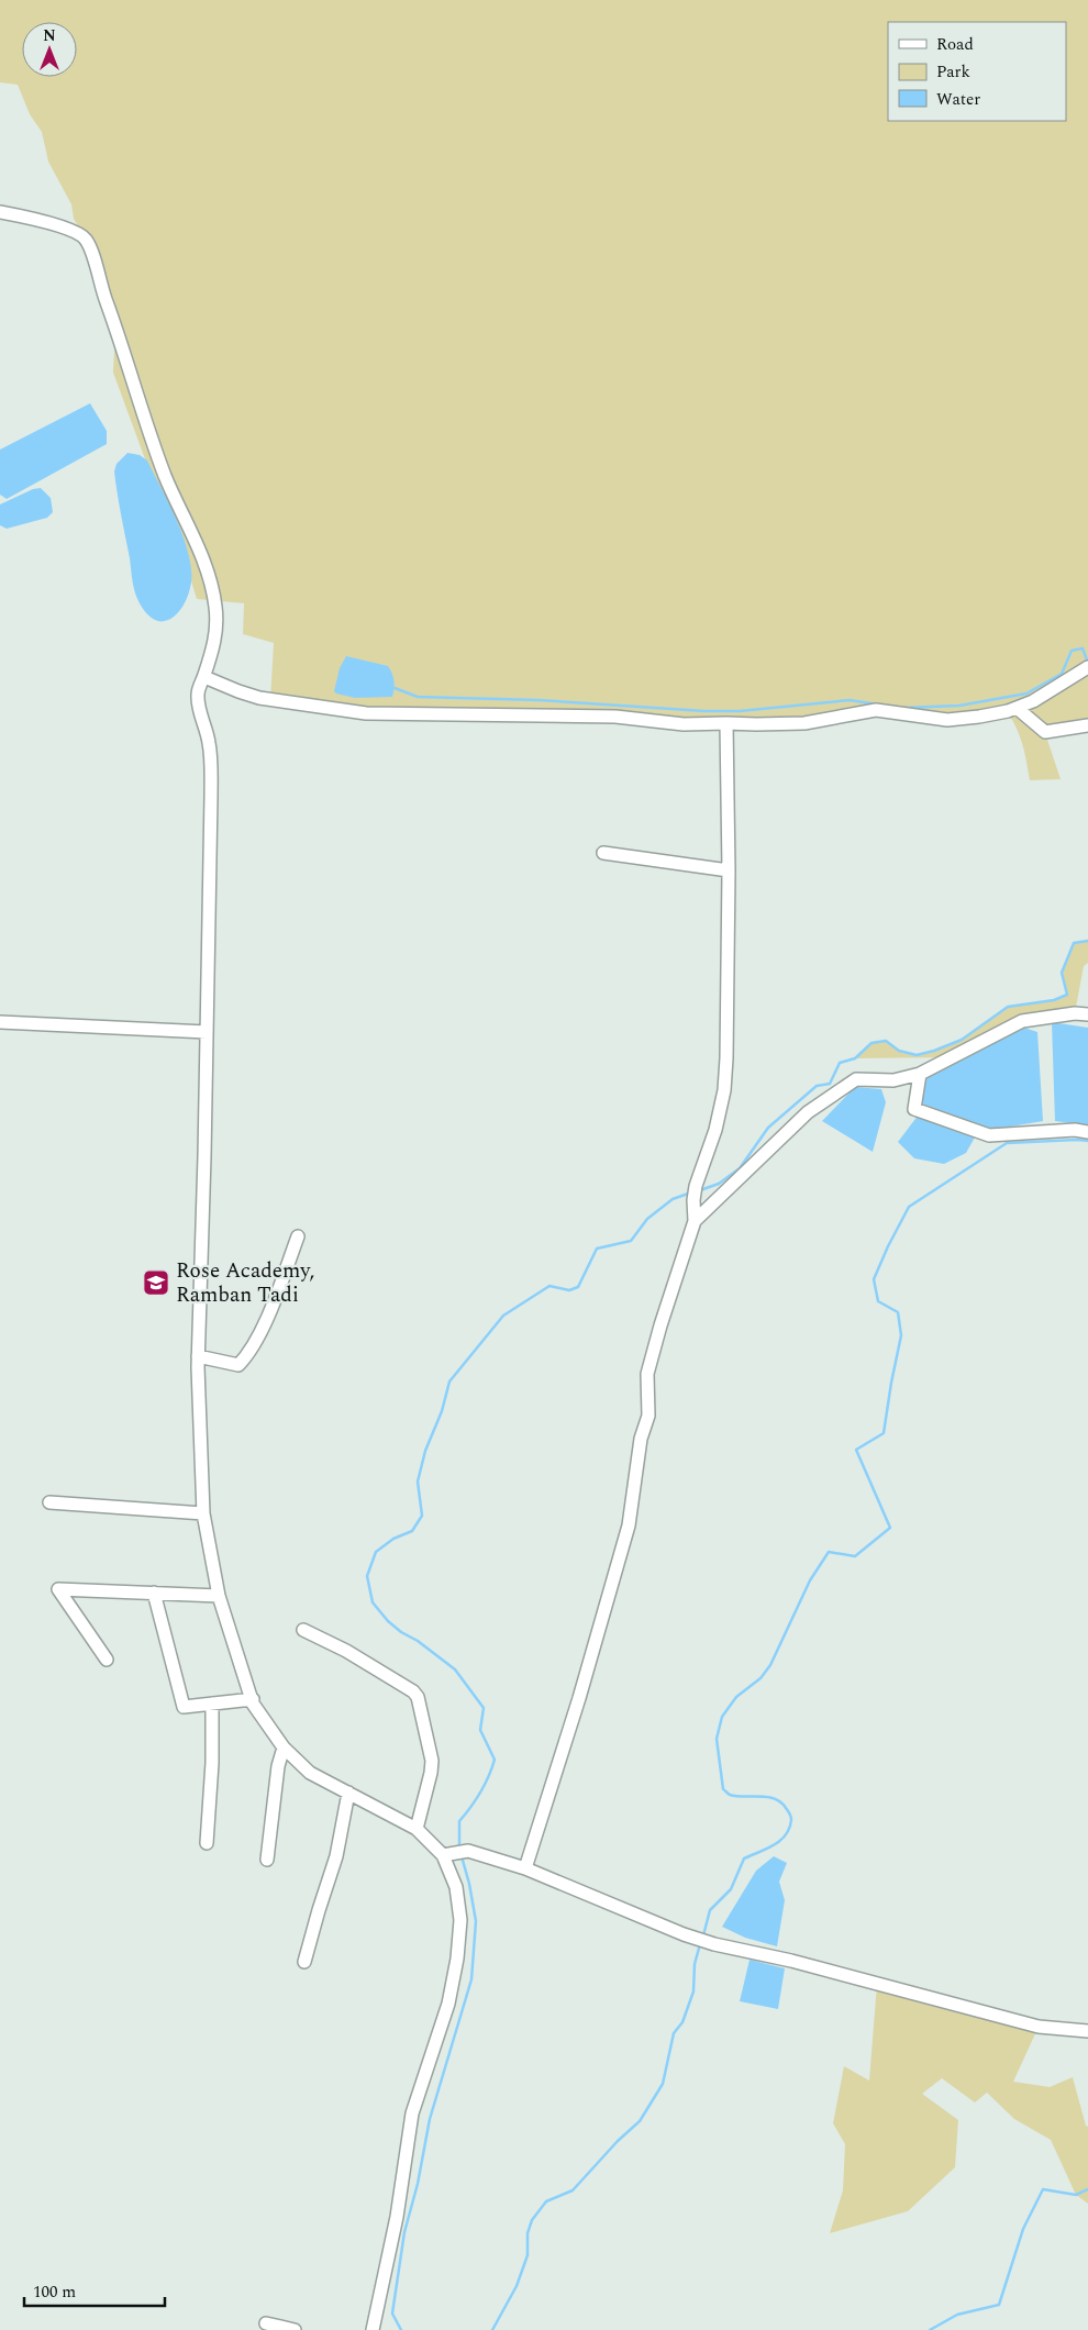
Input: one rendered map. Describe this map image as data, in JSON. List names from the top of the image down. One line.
{"places":{"school or university":["Rose Academy, Ramban Tadi"]},"legend":["Road","Park","Water"],"scale_bar":"100 m","north":"top"}
